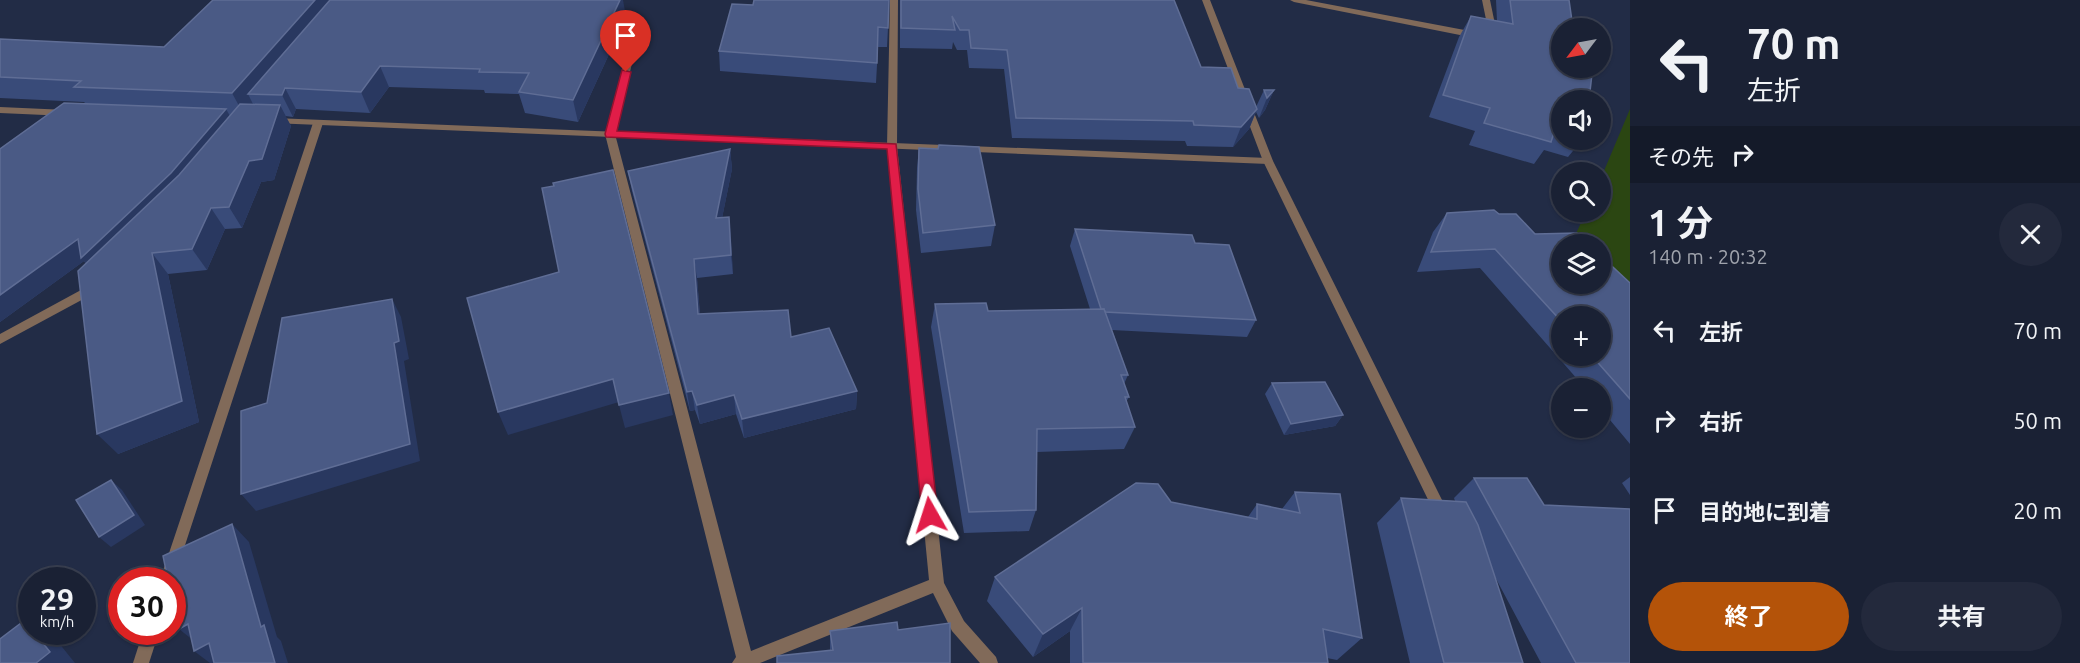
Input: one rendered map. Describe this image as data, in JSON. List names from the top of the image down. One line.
{"north":"bottom left","page":{"turn":["70 m","左折"],"map_buttons":["+","−"],"then":"その先","heading":["1 分","140 m · 20:32"],"list":[{"name":"左折","value":"70 m"},{"name":"右折","value":"50 m"},{"name":"目的地に到着","value":"20 m"}],"speed":"29 km/h","limit":"30","buttons":["終了","共有"]}}
